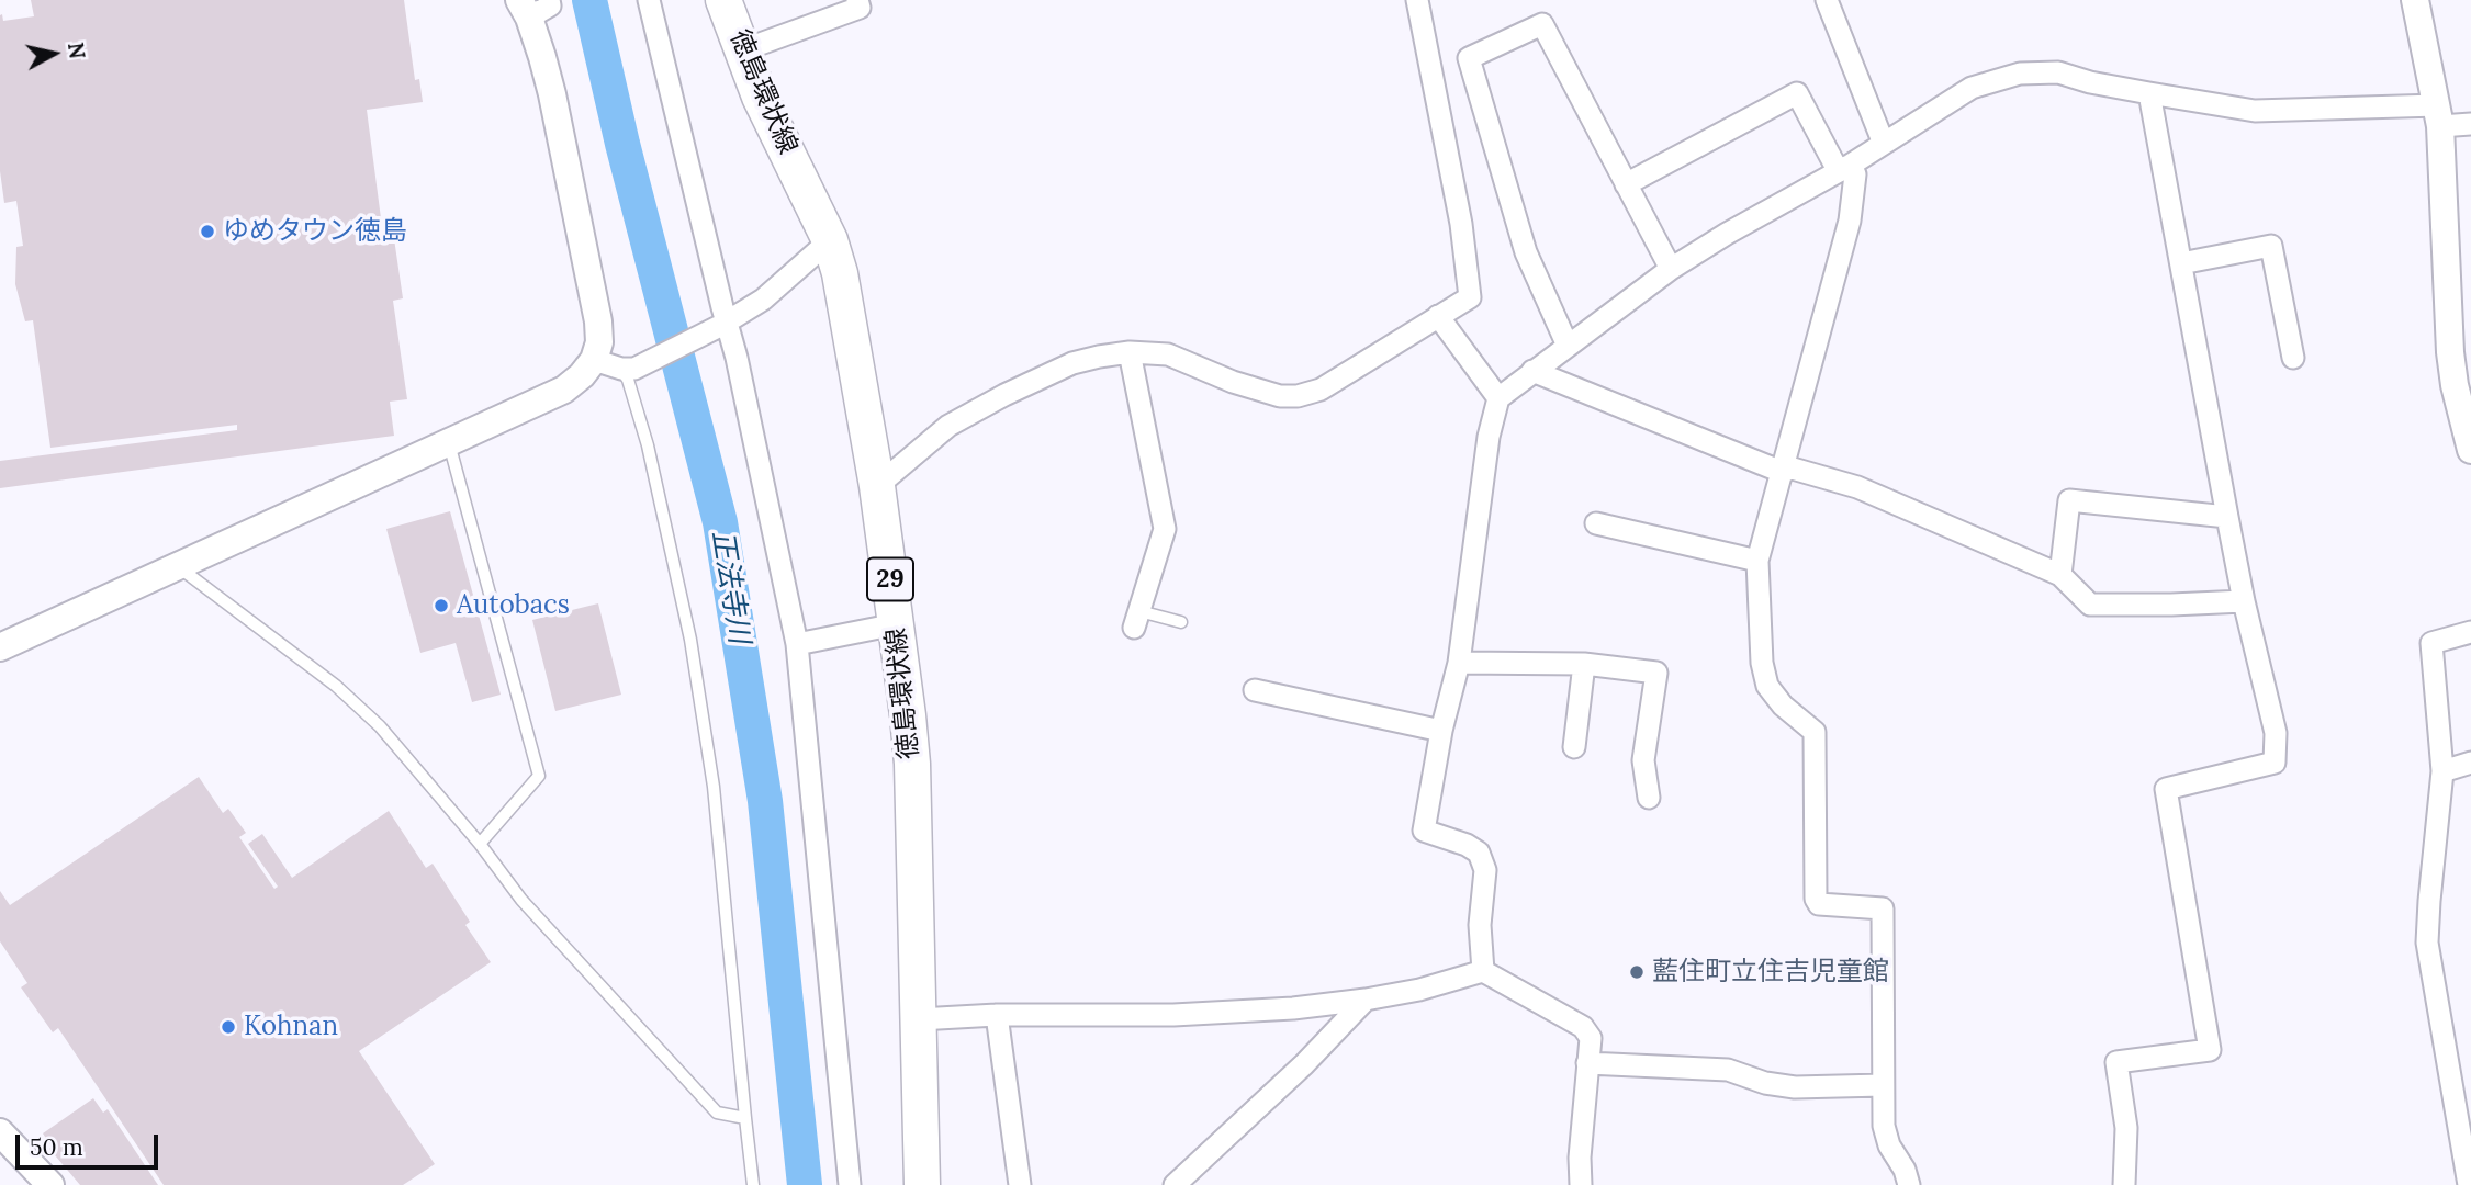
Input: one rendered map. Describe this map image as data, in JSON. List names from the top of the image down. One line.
{"streets":{"main road":["徳島環状線","29"]},"water":["正法寺川"],"places":["ゆめタウン徳島","Autobacs","藍住町立住吉児童館","Kohnan"],"scale_bar":"50 m","north":"right"}
